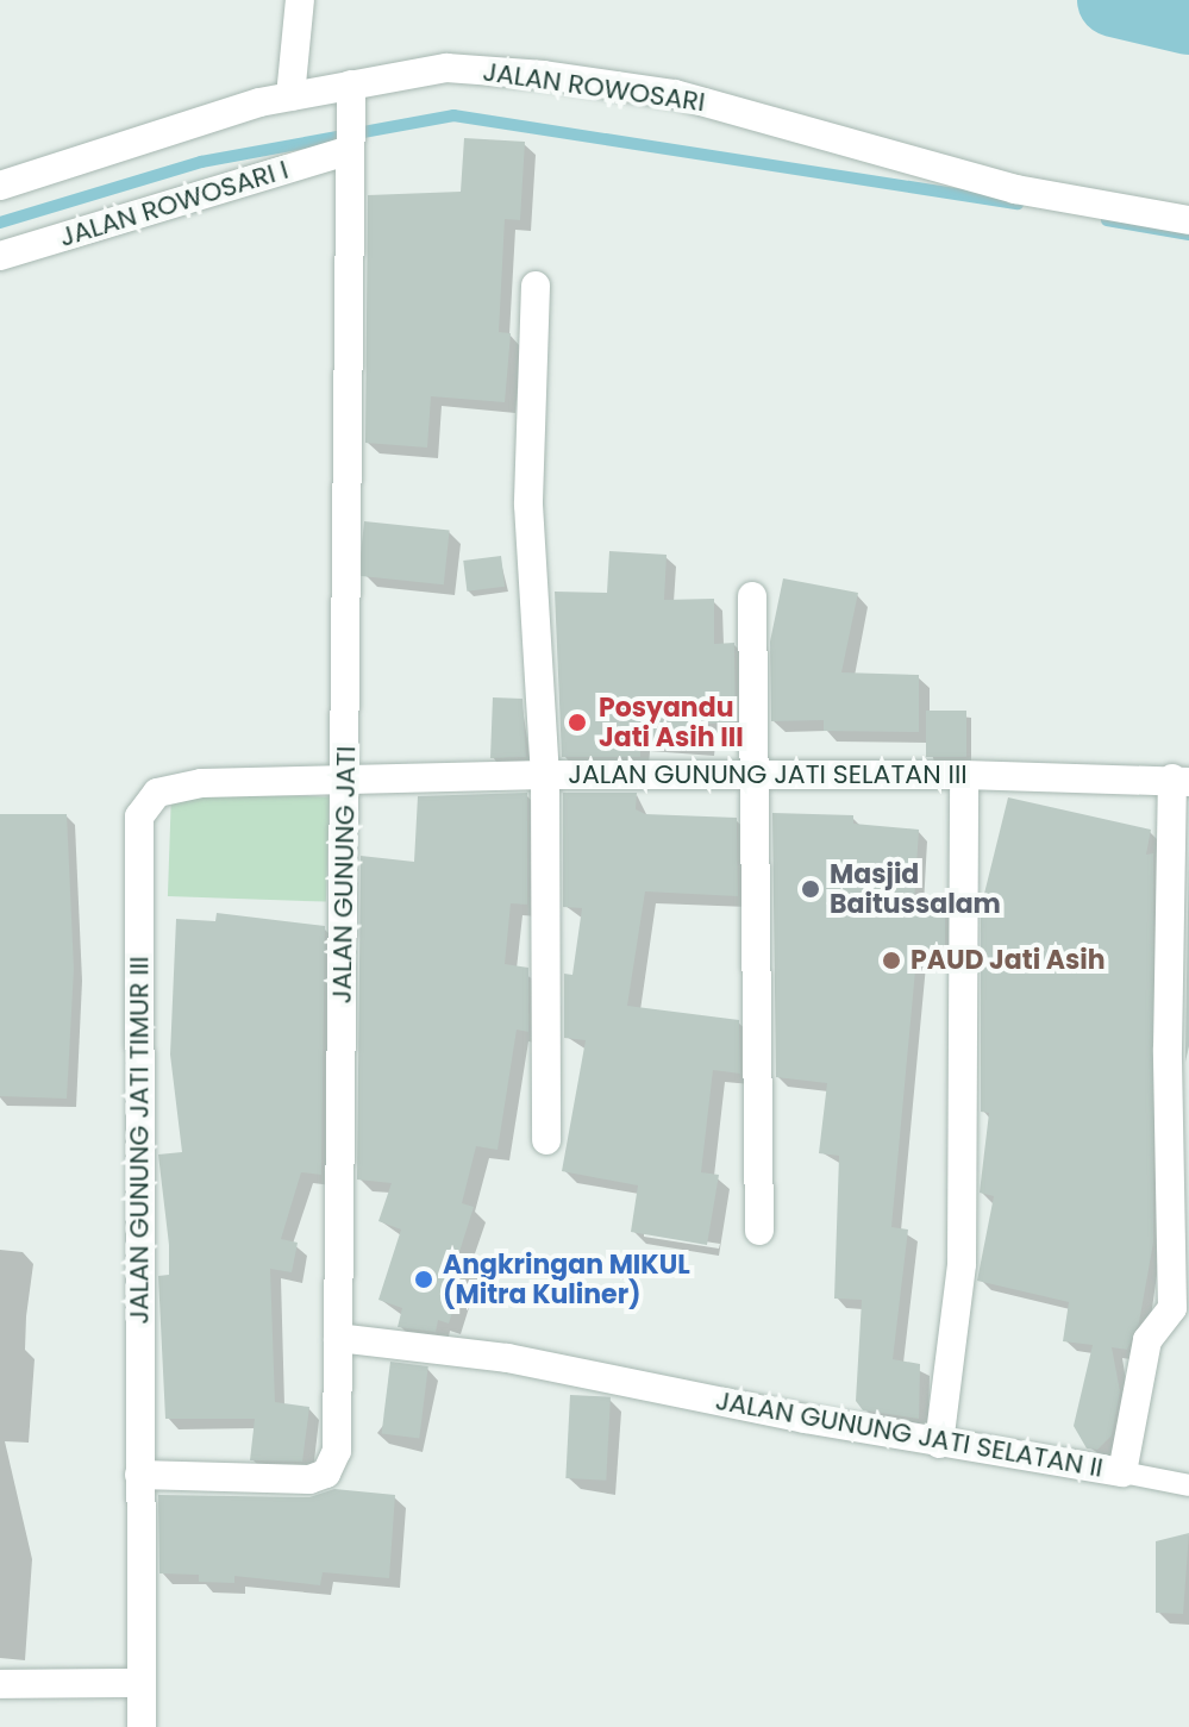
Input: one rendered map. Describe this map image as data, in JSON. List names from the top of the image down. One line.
{"streets":{"street":["JALAN ROWOSARI","JALAN ROWOSARI I","JALAN GUNUNG JATI SELATAN III","JALAN GUNUNG JATI","JALAN GUNUNG JATI TIMUR III","JALAN GUNUNG JATI SELATAN II"]},"crossings":[["JALAN ROWOSARI","JALAN GUNUNG JATI"],["JALAN ROWOSARI I","JALAN GUNUNG JATI"],["JALAN GUNUNG JATI SELATAN III","JALAN GUNUNG JATI"],["JALAN GUNUNG JATI SELATAN III","JALAN GUNUNG JATI TIMUR III"],["JALAN GUNUNG JATI SELATAN III","JALAN GUNUNG JATI SELATAN II"],["JALAN GUNUNG JATI","JALAN GUNUNG JATI TIMUR III"],["JALAN GUNUNG JATI","JALAN GUNUNG JATI SELATAN II"]],"places":["Posyandu Jati Asih III","Masjid Baitussalam","PAUD Jati Asih","Angkringan MIKUL (Mitra Kuliner)"]}
